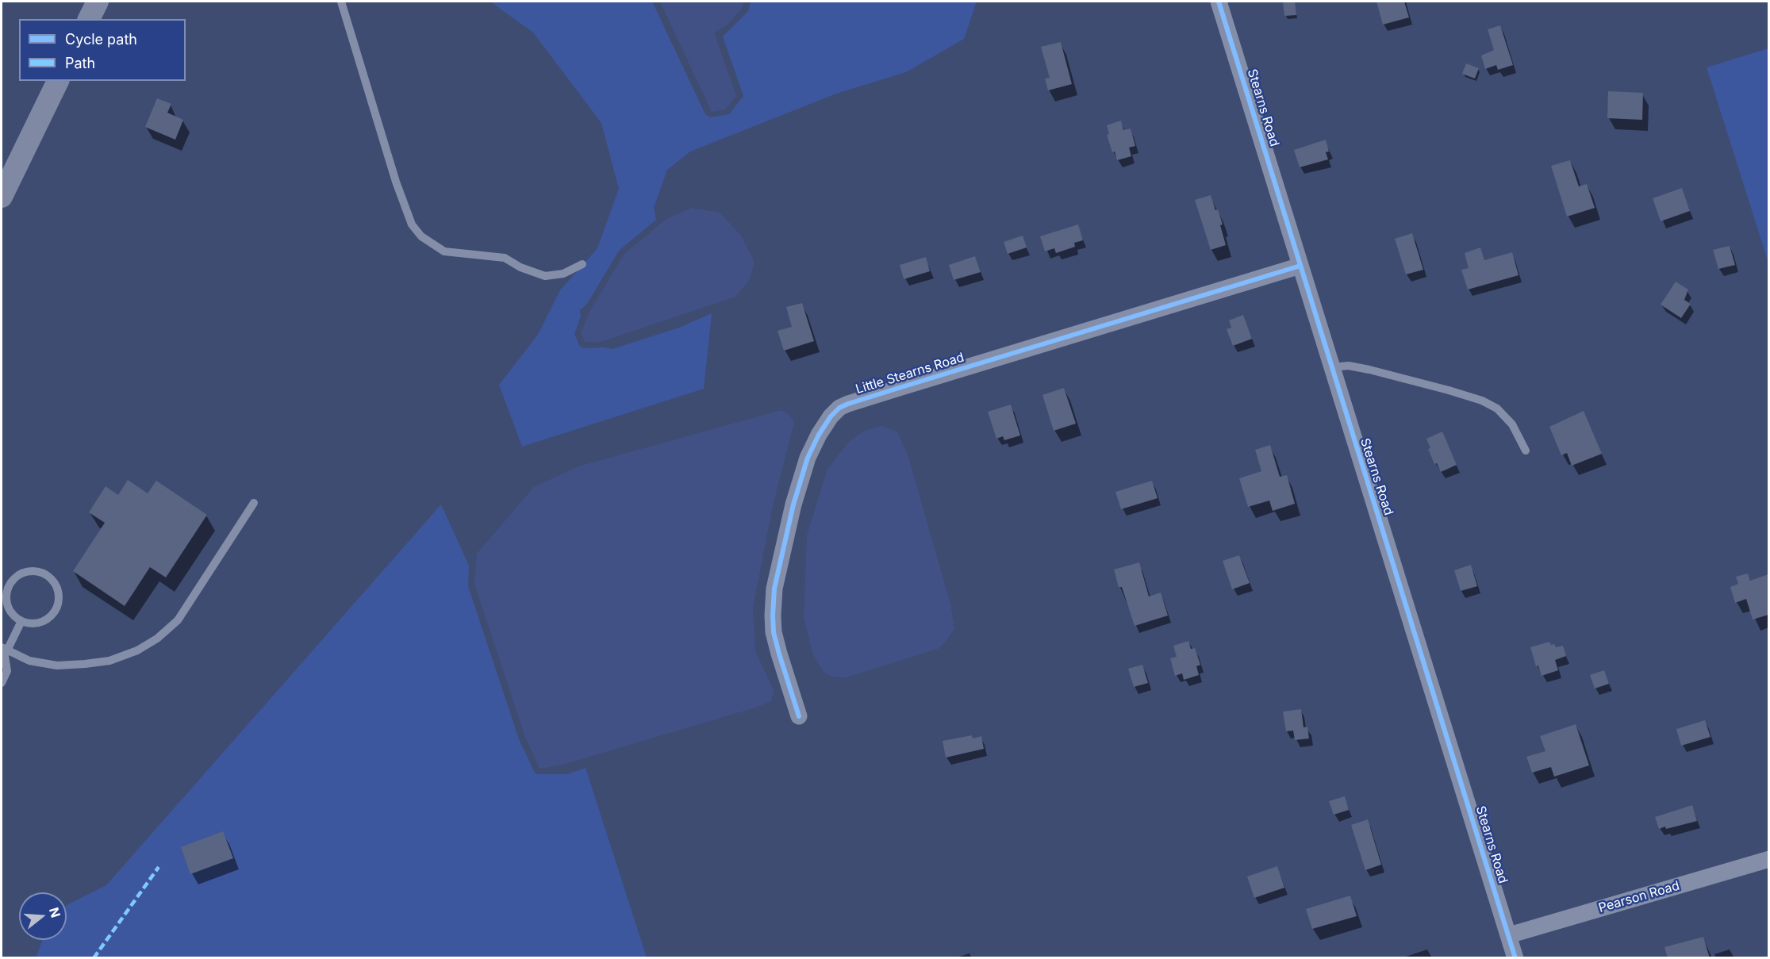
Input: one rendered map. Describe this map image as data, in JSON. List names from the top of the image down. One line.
{"streets":{"street":["Stearns Road","Little Stearns Road","Pearson Road"]},"crossings":[["Stearns Road","Little Stearns Road"],["Stearns Road","Pearson Road"]],"legend":["Cycle path","Path"],"north":"right"}
